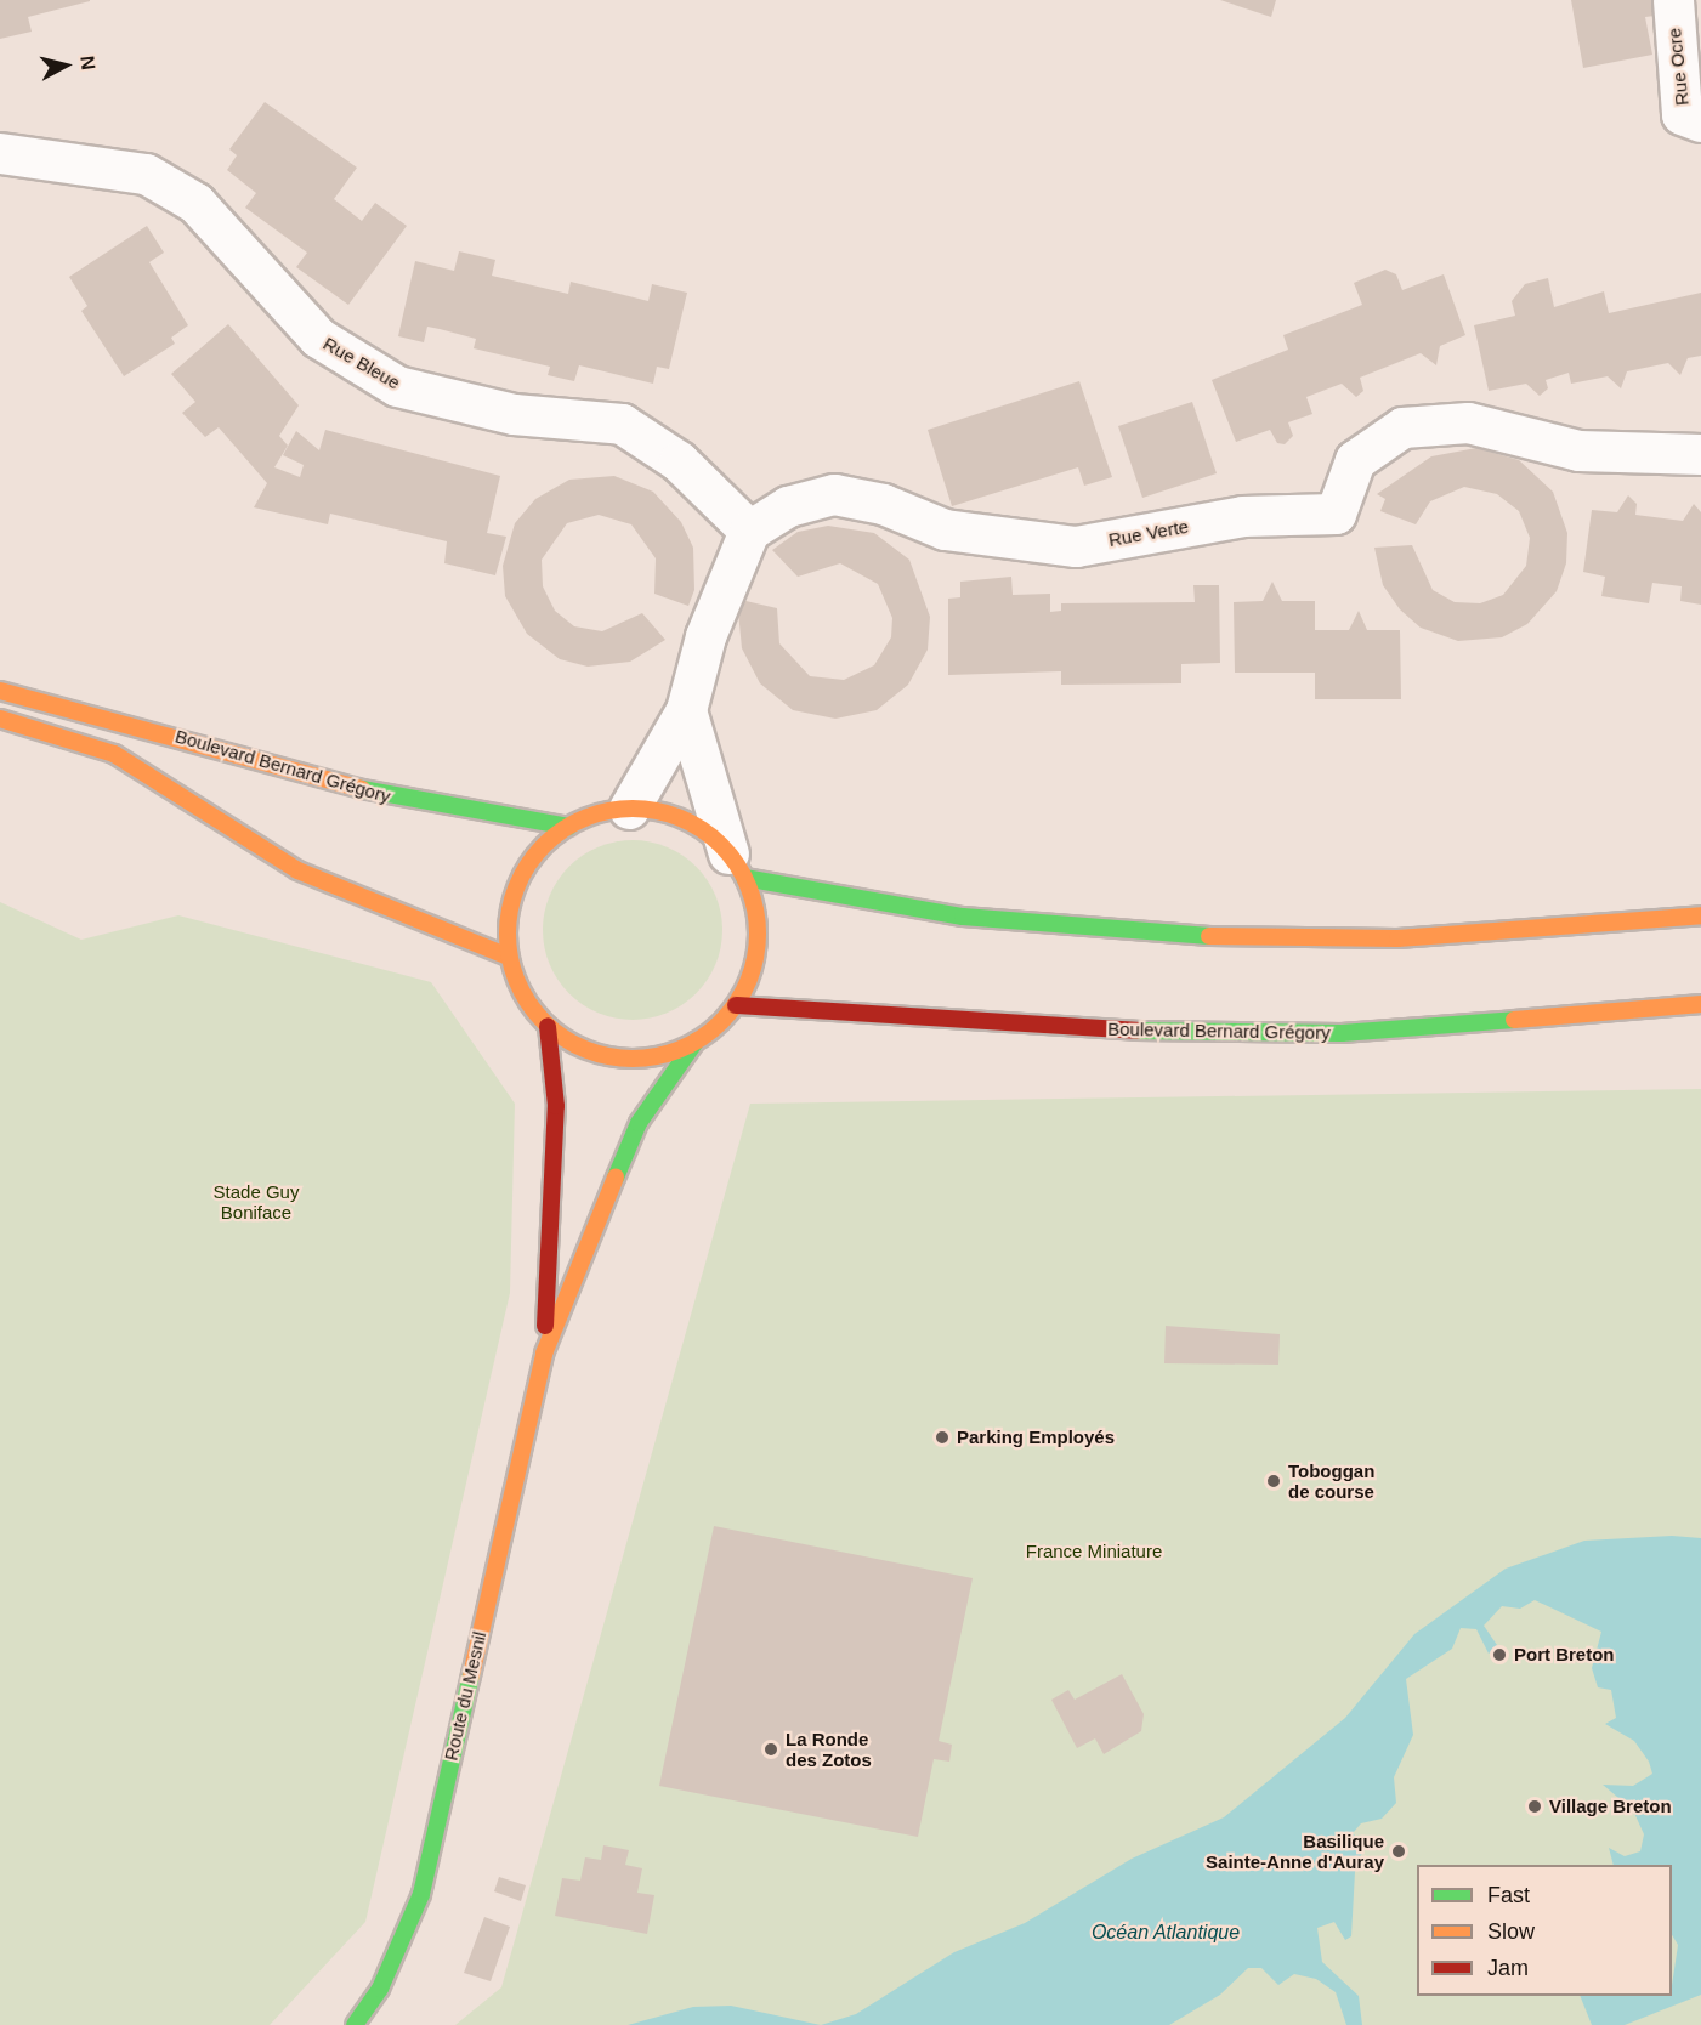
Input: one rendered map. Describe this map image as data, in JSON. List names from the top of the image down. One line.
{"streets":{"street":["Rue Ocre","Rue Bleue","Rue Verte","Boulevard Bernard Grégory","Route du Mesnil"]},"crossings":[["Rue Bleue","Rue Verte"],["Boulevard Bernard Grégory","Route du Mesnil"]],"water":["Océan Atlantique"],"parks":["Stade Guy Boniface","France Miniature"],"places":["Parking Employés","Toboggan de course","Port Breton","La Ronde des Zotos","Village Breton","Basilique Sainte-Anne d'Auray"],"legend":["Fast","Slow","Jam"],"north":"right"}
